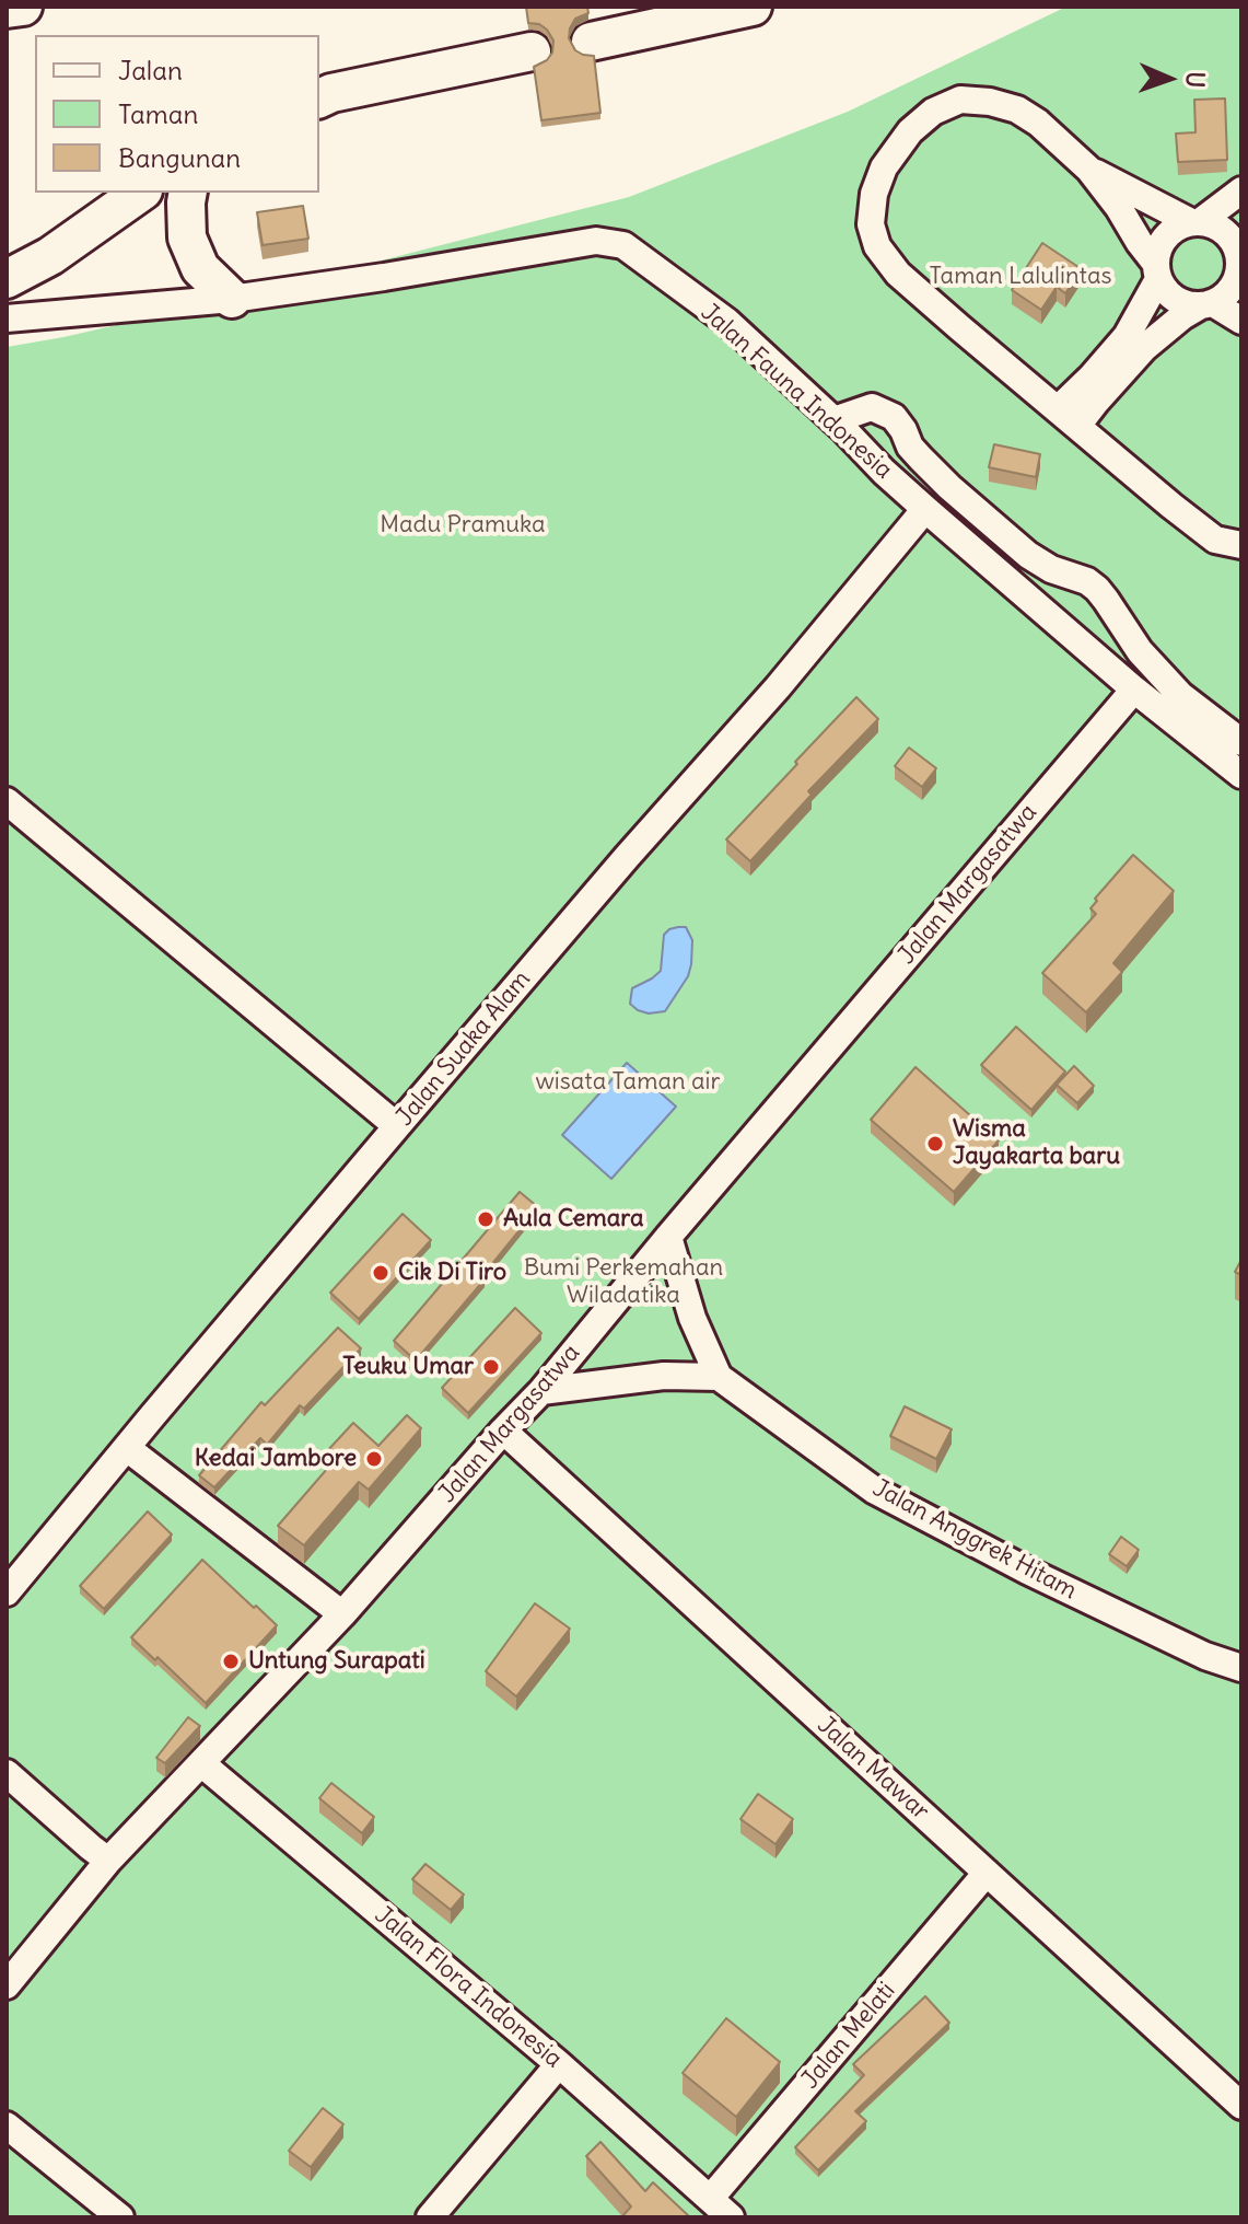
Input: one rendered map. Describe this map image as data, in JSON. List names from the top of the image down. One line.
{"streets":{"street":["Jalan Fauna Indonesia","Jalan Margasatwa","Jalan Suaka Alam","Jalan Anggrek Hitam","Jalan Mawar","Jalan Flora Indonesia","Jalan Melati"]},"crossings":[["Jalan Fauna Indonesia","Jalan Margasatwa"],["Jalan Fauna Indonesia","Jalan Suaka Alam"],["Jalan Margasatwa","Jalan Mawar"],["Jalan Margasatwa","Jalan Flora Indonesia"],["Jalan Mawar","Jalan Melati"],["Jalan Flora Indonesia","Jalan Melati"]],"parks":["Taman Lalulintas","Madu Pramuka","wisata Taman air","Bumi Perkemahan Wiladatika"],"places":["Wisma Jayakarta baru","Aula Cemara","Cik Di Tiro","Teuku Umar","Kedai Jambore","Untung Surapati"],"legend":["Jalan","Taman","Bangunan"],"north":"right"}
